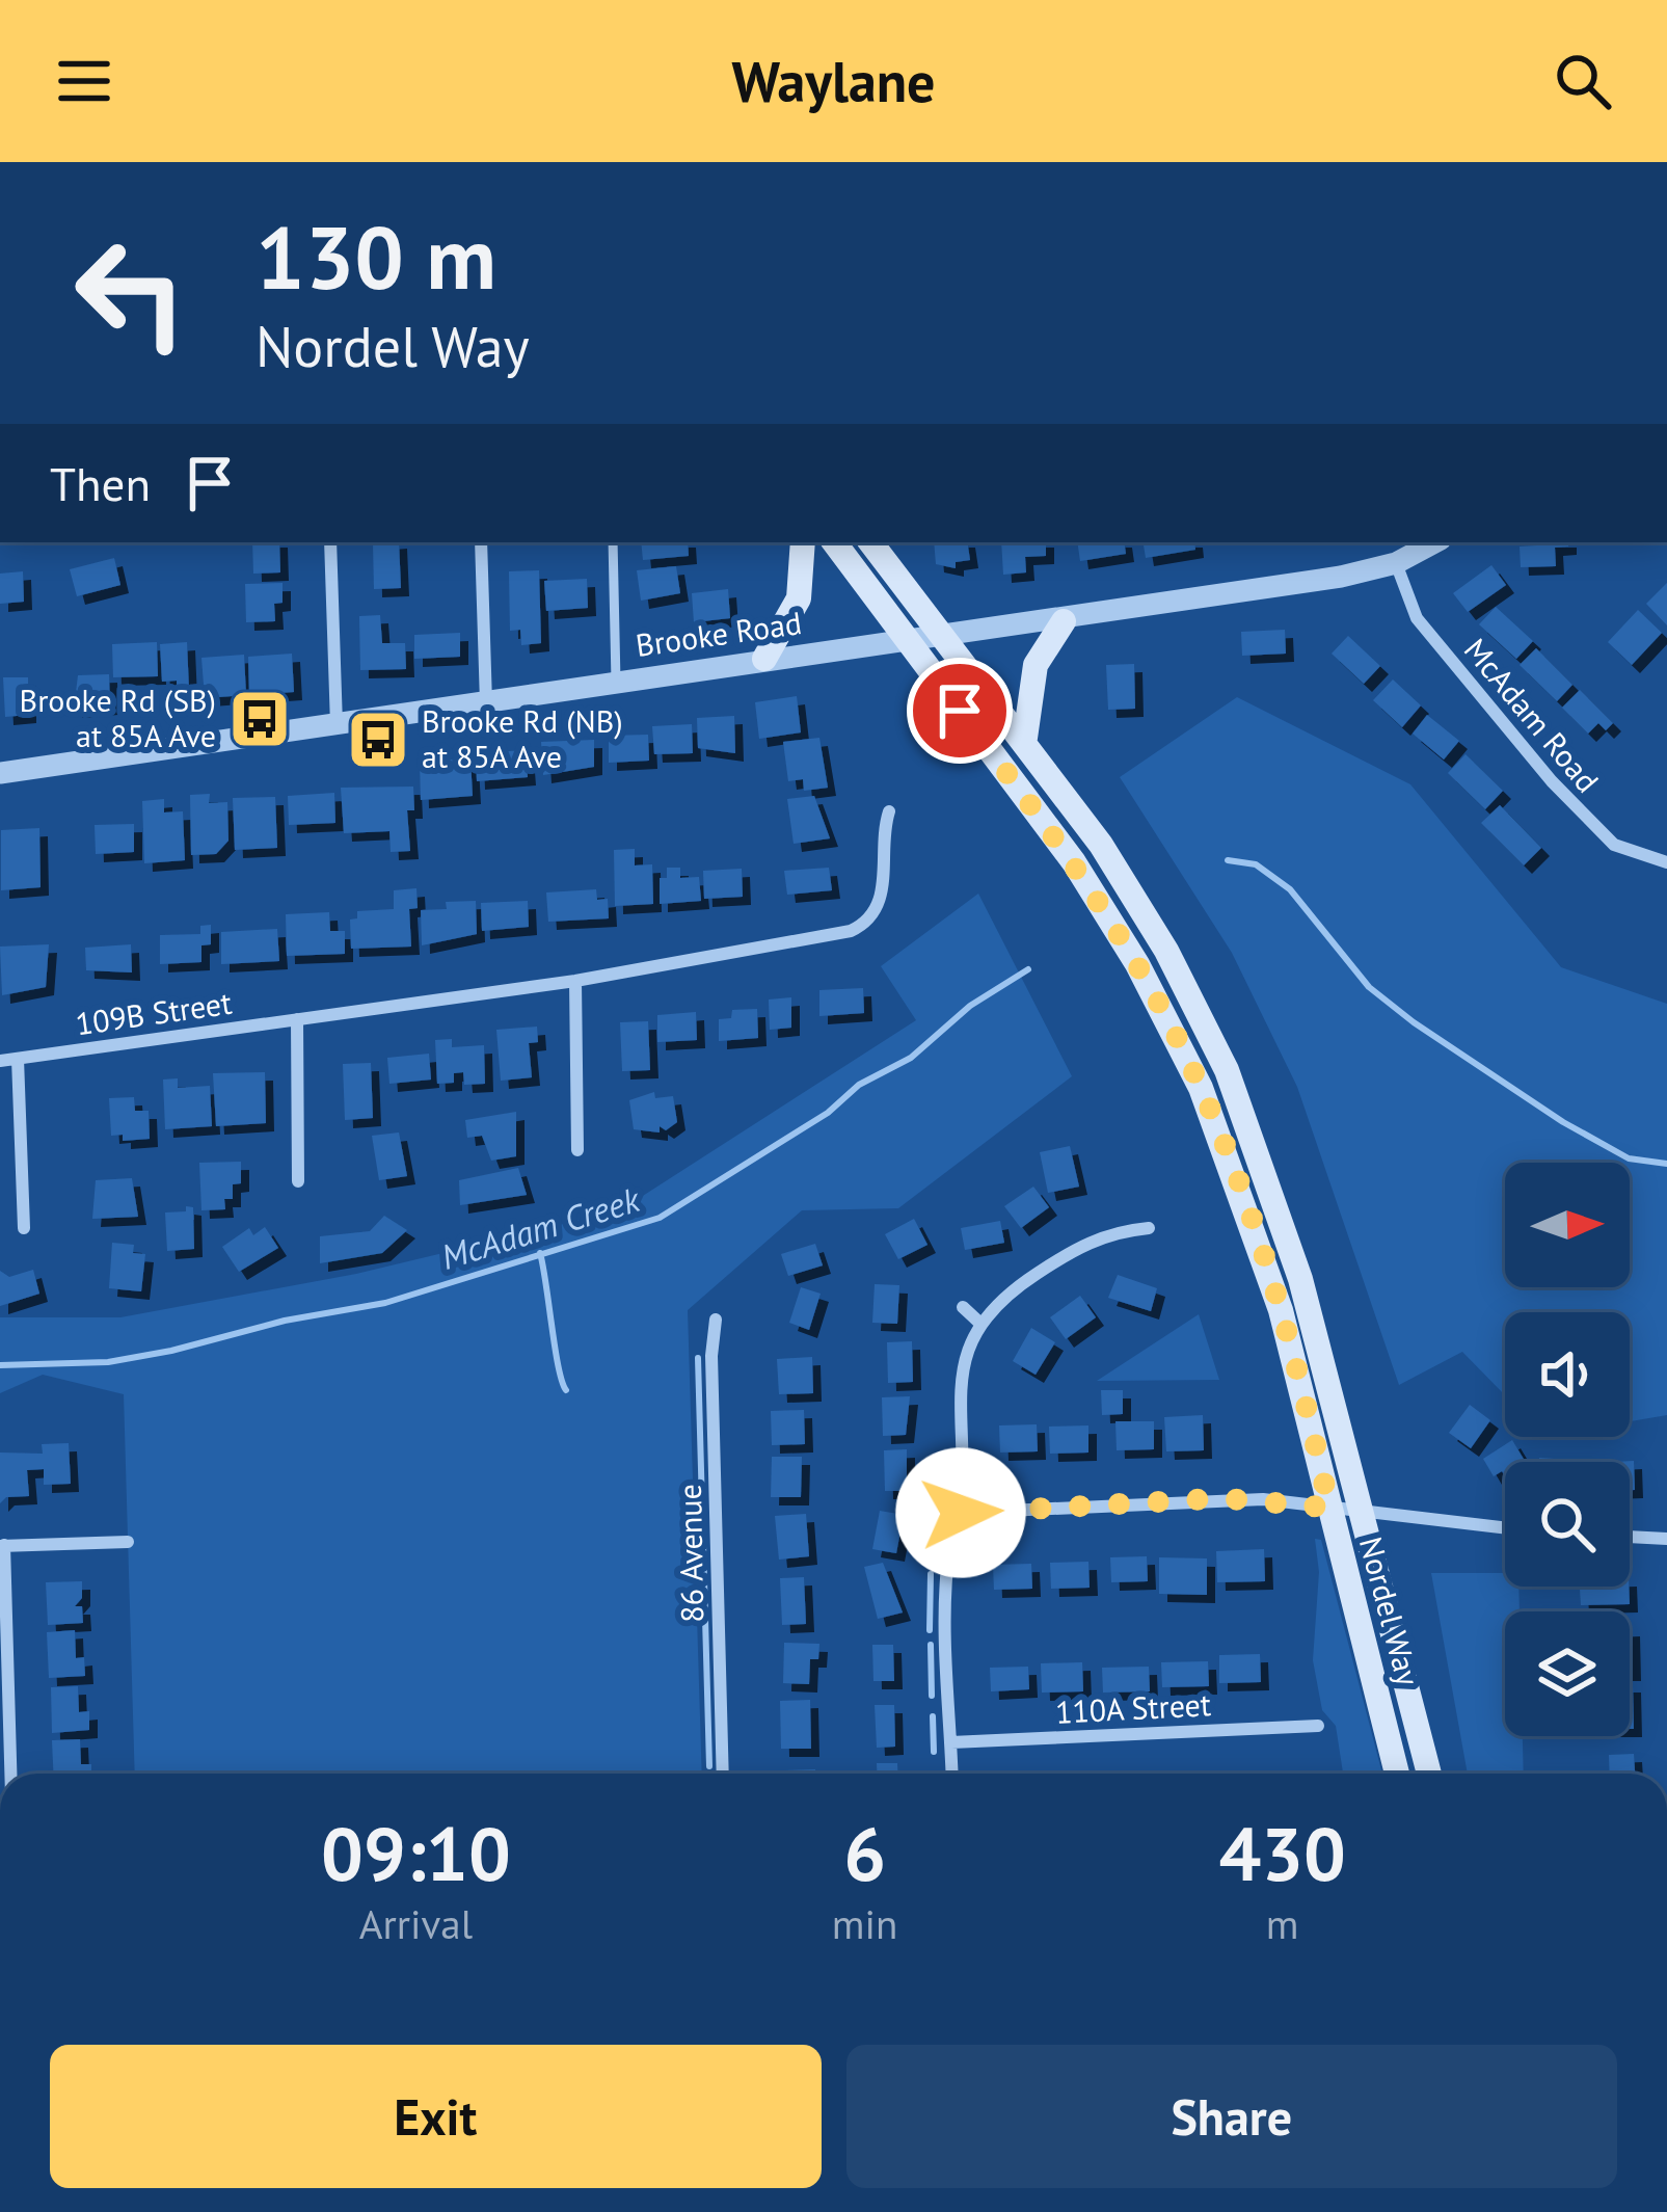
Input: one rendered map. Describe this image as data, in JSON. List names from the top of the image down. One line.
{"streets":{"main road":["Nordel Way"],"street":["Brooke Road","McAdam Road","109B Street","86 Avenue","110A Street"]},"crossings":[["Brooke Road","McAdam Road"],["Brooke Road","Nordel Way"]],"water":["McAdam Creek"],"places":{"bus stop":["Brooke Rd (SB) at 85A Ave","Brooke Rd (NB) at 85A Ave"]},"north":"right","page":{"header":"Waylane","turn":["130 m","Nordel Way"],"then":"Then","eta":["09:10","Arrival","6","min","430","m"],"buttons":["Exit","Share"]}}
